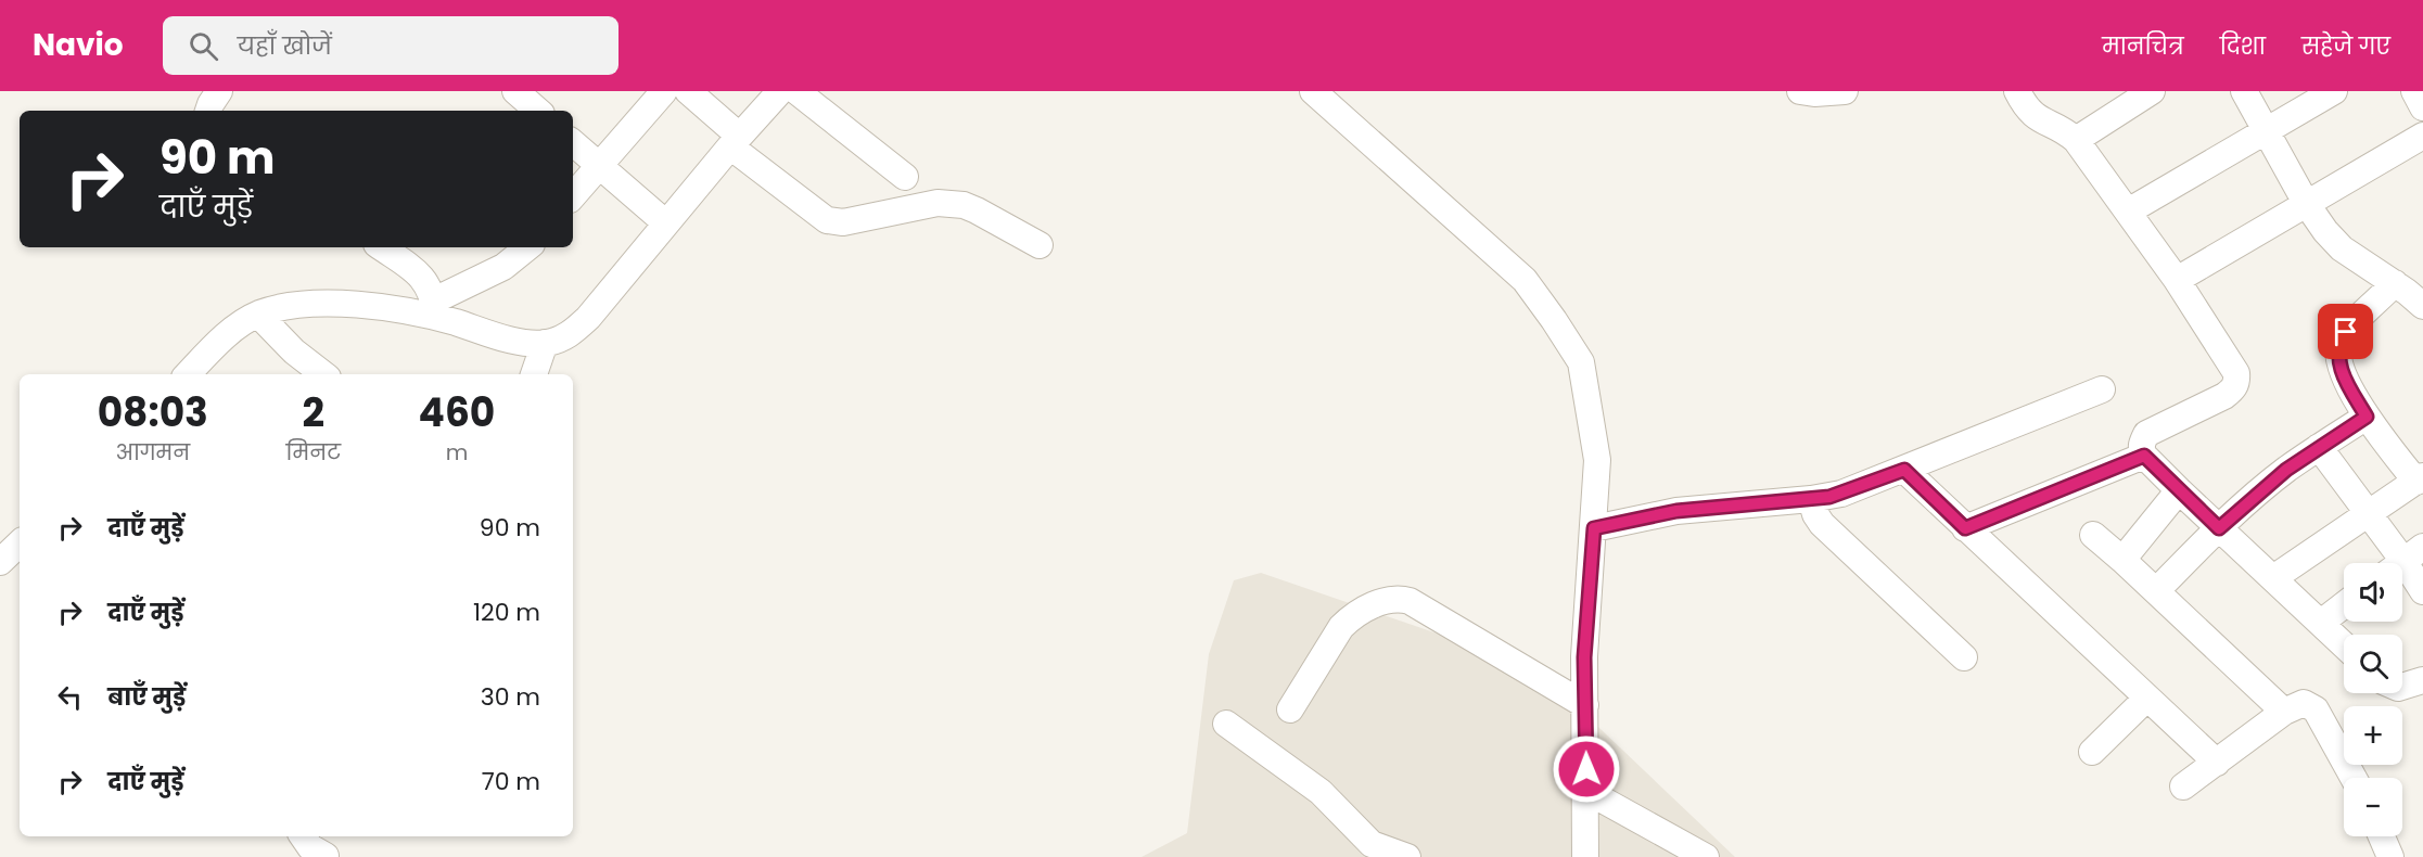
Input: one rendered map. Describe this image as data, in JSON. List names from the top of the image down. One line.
{"page":{"header":"Navio","search":"यहाँ खोजें","nav":["मानचित्र","दिशा","सहेजे गए"],"turn":["90 m","दाएँ मुड़ें"],"eta":["08:03","आगमन","2","मिनट","460","m"],"list":[{"name":"दाएँ मुड़ें","value":"90 m"},{"name":"दाएँ मुड़ें","value":"120 m"},{"name":"बाएँ मुड़ें","value":"30 m"},{"name":"दाएँ मुड़ें","value":"70 m"}],"map_buttons":["+","−"]}}
